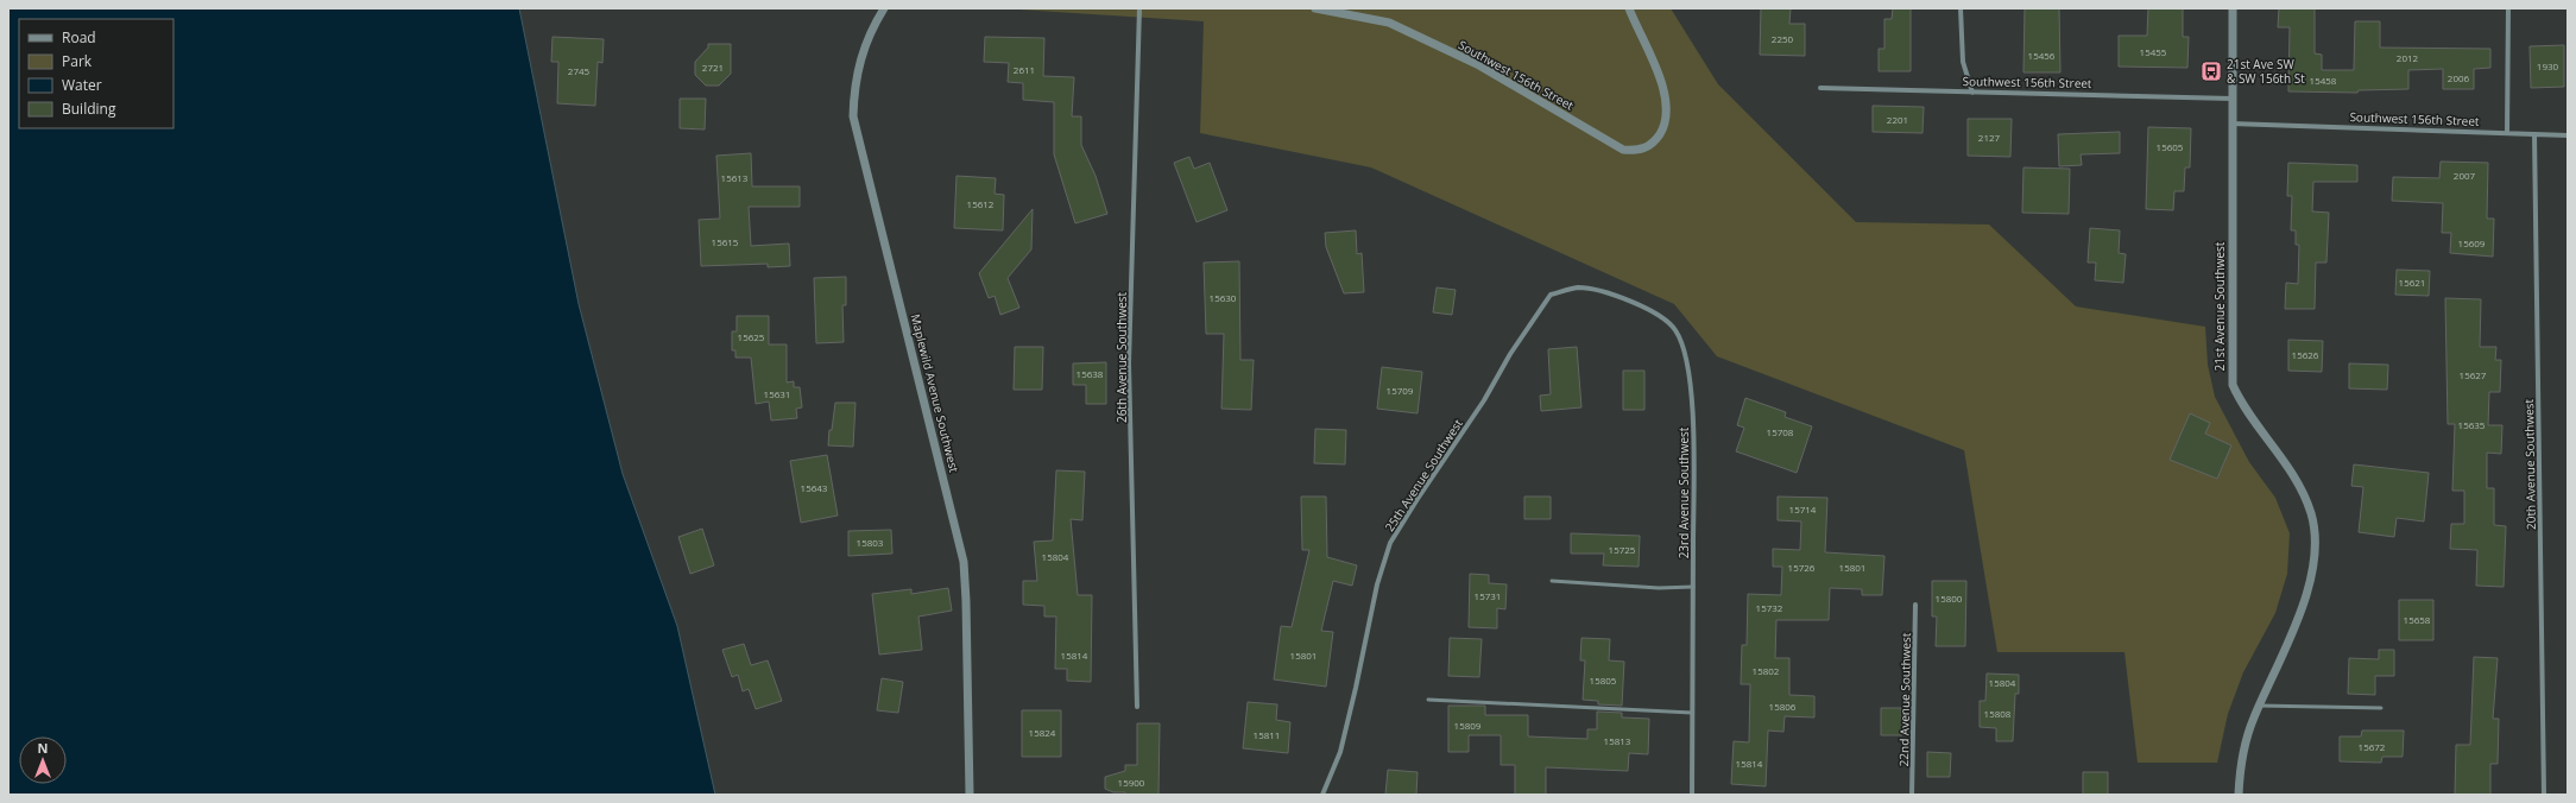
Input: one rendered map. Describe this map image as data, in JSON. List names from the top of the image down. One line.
{"streets":{"street":["Southwest 156th Street","21st Avenue Southwest","26th Avenue Southwest","Maplewild Avenue Southwest","20th Avenue Southwest","25th Avenue Southwest","23rd Avenue Southwest","22nd Avenue Southwest"]},"crossings":[["Southwest 156th Street","21st Avenue Southwest"],["Southwest 156th Street","20th Avenue Southwest"],["25th Avenue Southwest","23rd Avenue Southwest"]],"places":{"bus stop":["21st Ave SW & SW 156th St"]},"house_numbers":["2250","15455","15456","2012","1930","2721","2611","2745","2006","15458","2201","2127","15605","2007","15613","15612","15615","15609","15621","15630","15625","15626","15638","15627","15709","15631","15635","15708","15643","15714","15803","15725","15804","15726","15801","15731","15800","15732","15658","15814","15801","15802","15805","15804","15806","15808","15809","15824","15811","15813","15672","15814","15900"],"legend":["Road","Park","Water","Building"],"north":"top"}
